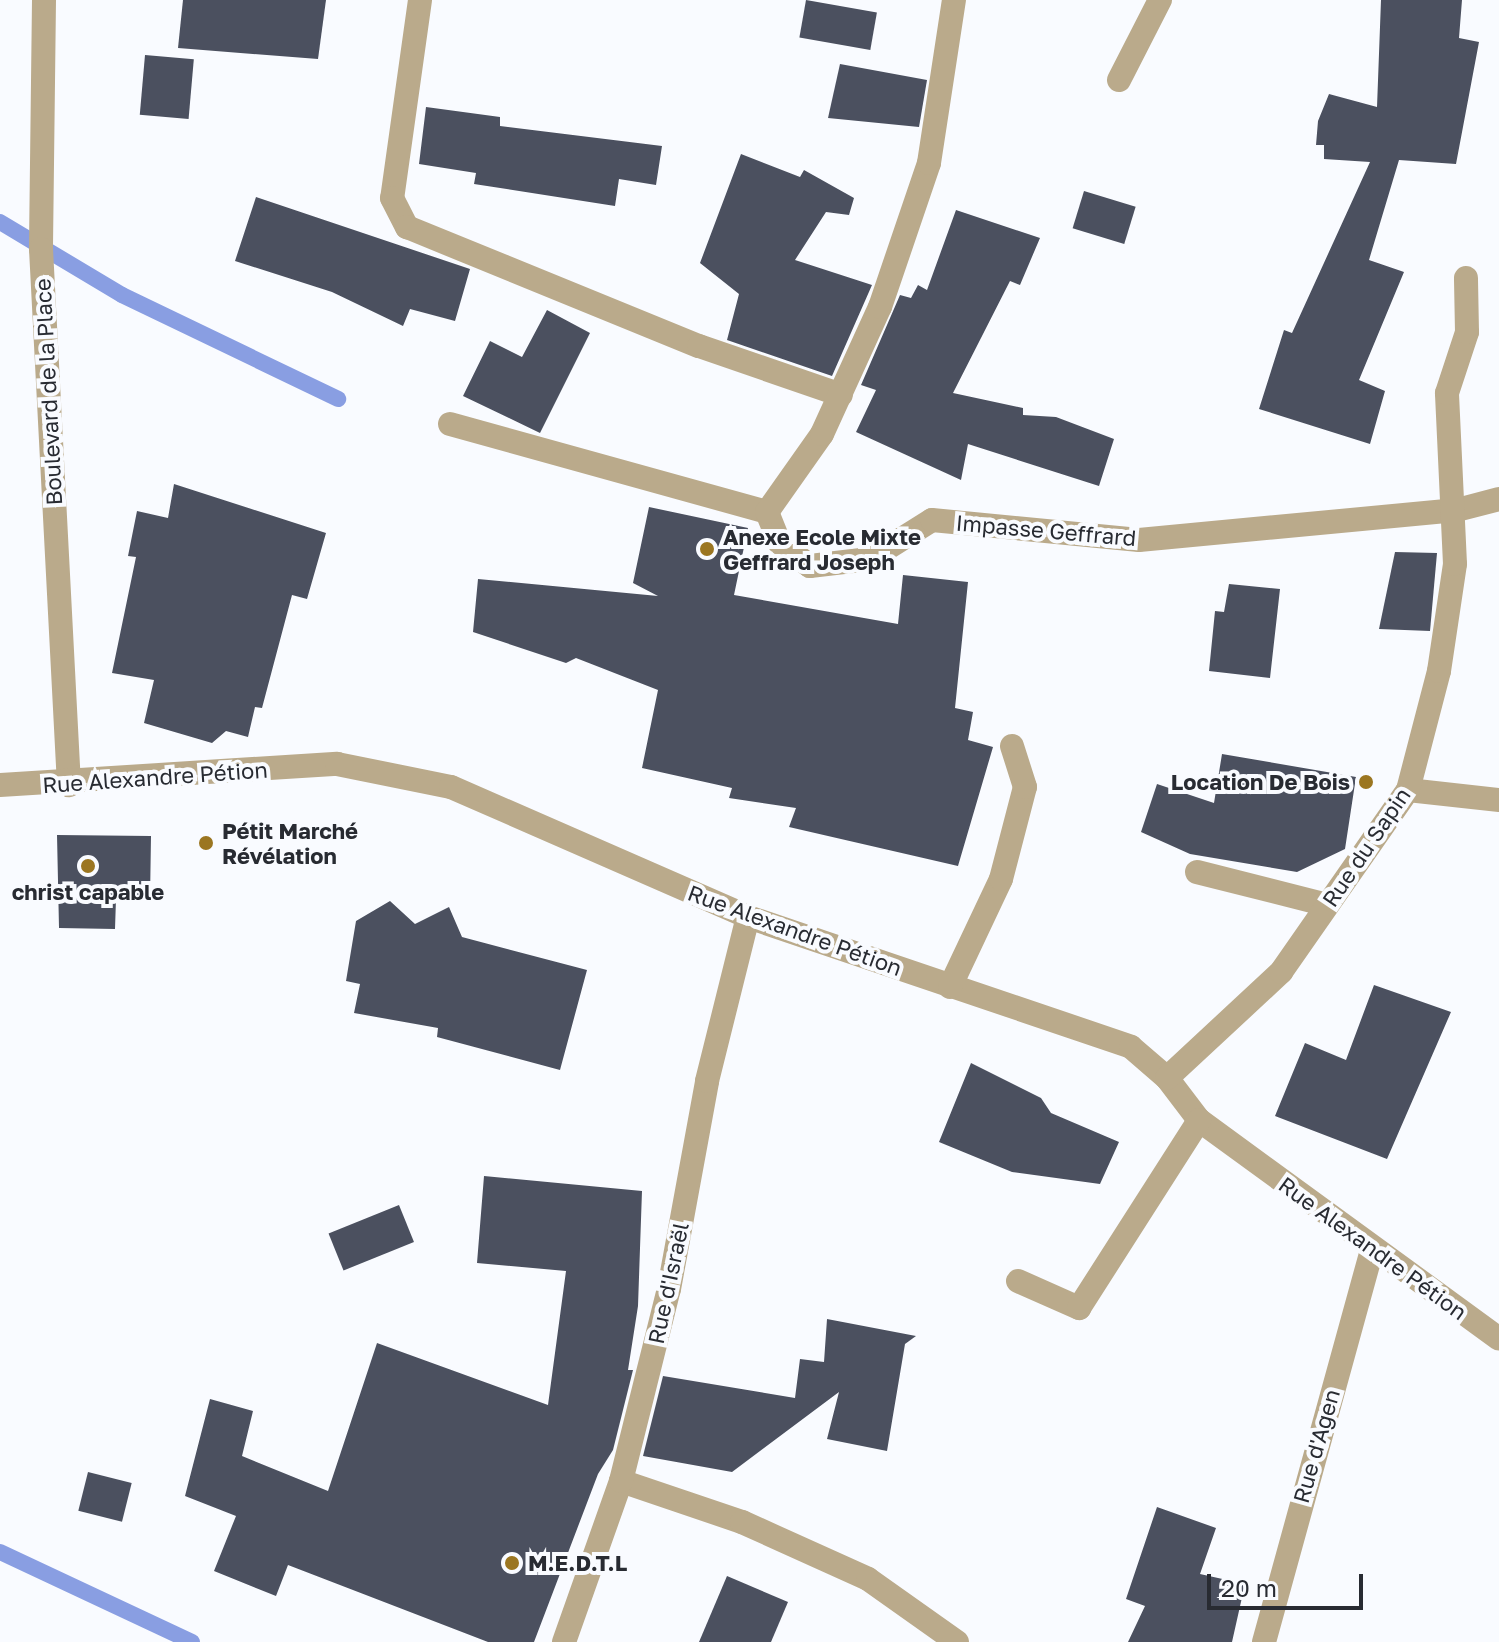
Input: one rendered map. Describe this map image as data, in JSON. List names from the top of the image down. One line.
{"streets":{"street":["Boulevard de la Place","Impasse Geffrard","Rue Alexandre Pétion","Rue du Sapin","Rue d'Israël","Rue d'Agen"]},"crossings":[["Boulevard de la Place","Rue Alexandre Pétion"],["Impasse Geffrard","Rue du Sapin"],["Rue Alexandre Pétion","Rue du Sapin"],["Rue Alexandre Pétion","Rue d'Israël"],["Rue Alexandre Pétion","Rue d'Agen"]],"places":["Anexe Ecole Mixte Geffrard Joseph","Location De Bois","Pétit Marché Révélation","christ capable","M.E.D.T.L"],"scale_bar":"20 m"}
